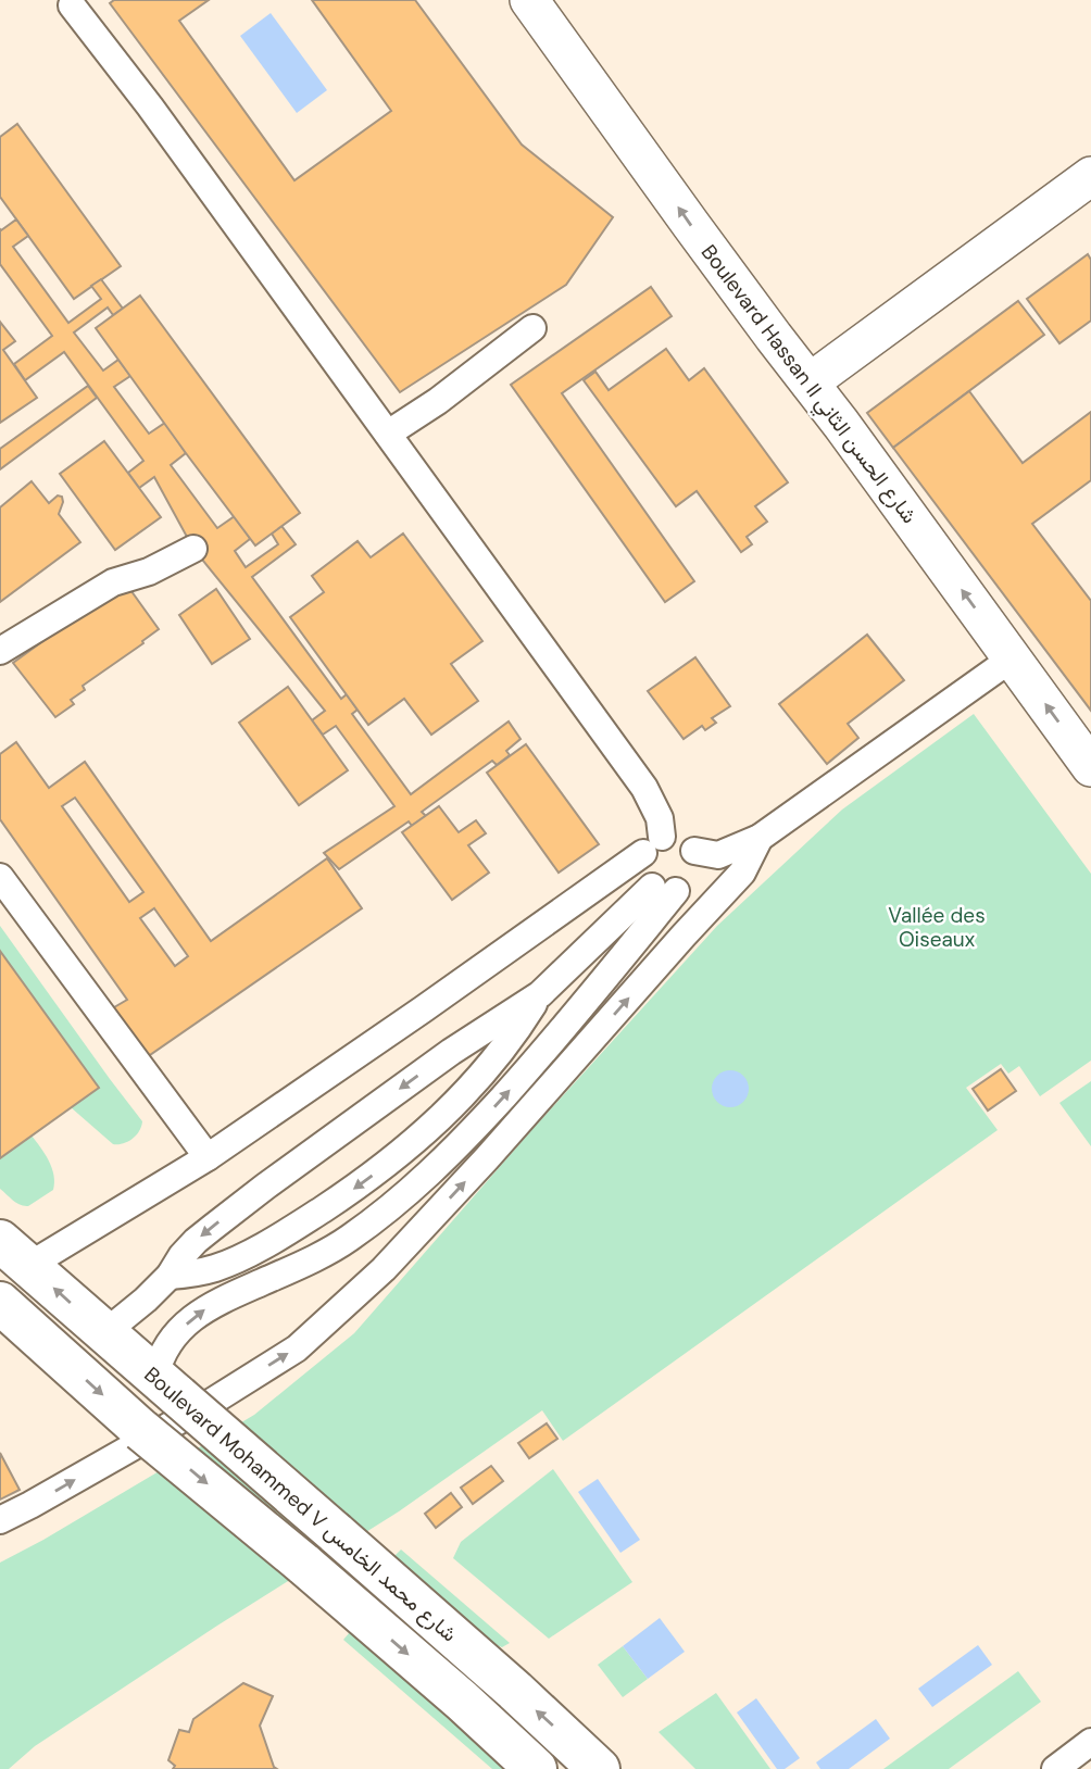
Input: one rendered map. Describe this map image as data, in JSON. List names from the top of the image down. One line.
{"streets":{"main road":["Boulevard Mohammed V شارع محمد الخامس"],"street":["Boulevard Hassan II شارع الحسن الثاني"]},"one_way":["Boulevard Hassan II شارع الحسن الثاني"],"parks":["Vallée des Oiseaux"]}
